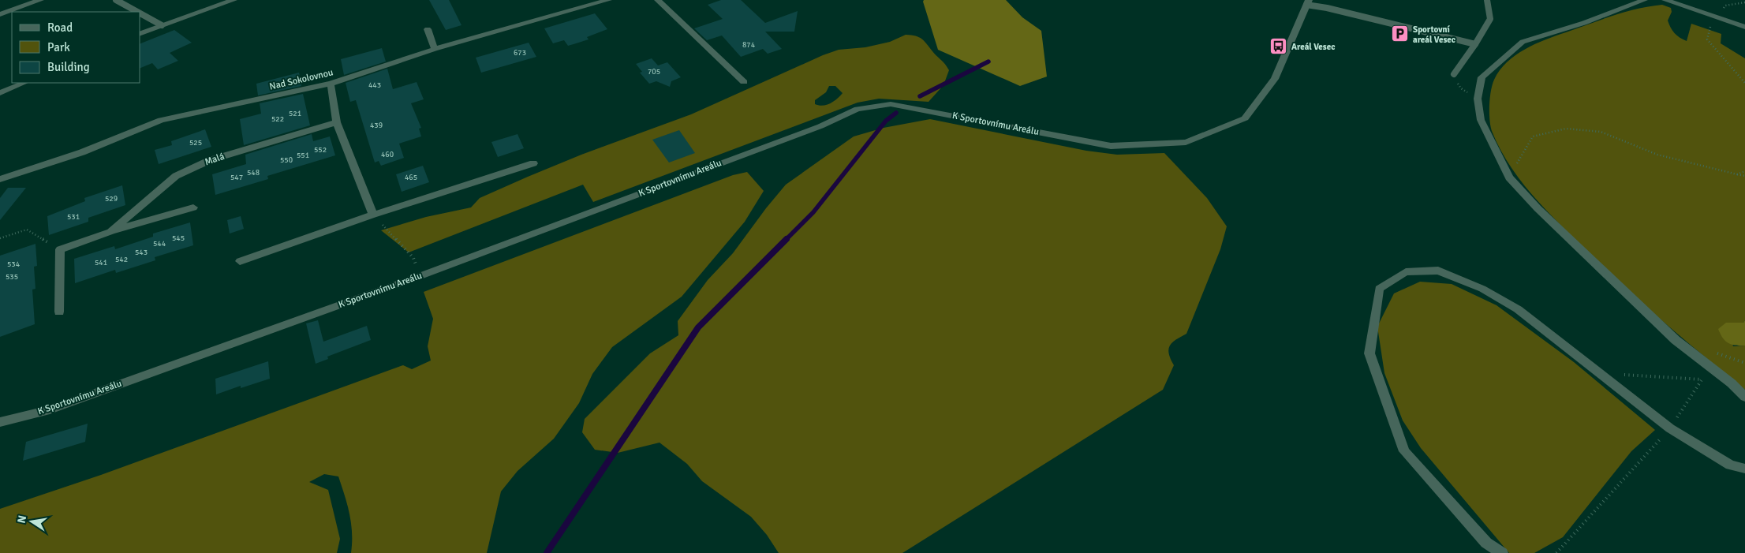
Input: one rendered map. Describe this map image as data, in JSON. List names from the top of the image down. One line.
{"streets":{"street":["Nad Sokolovnou","K Sportovnímu Areálu","Malá"]},"places":{"parking":["Sportovní areál Vesec"],"bus stop":["Areál Vesec"]},"house_numbers":["874","673","705","443","521","522","439","525","552","460","551","550","548","547","465","529","531","545","544","543","542","541","534","535"],"legend":["Road","Park","Building"],"north":"left"}
